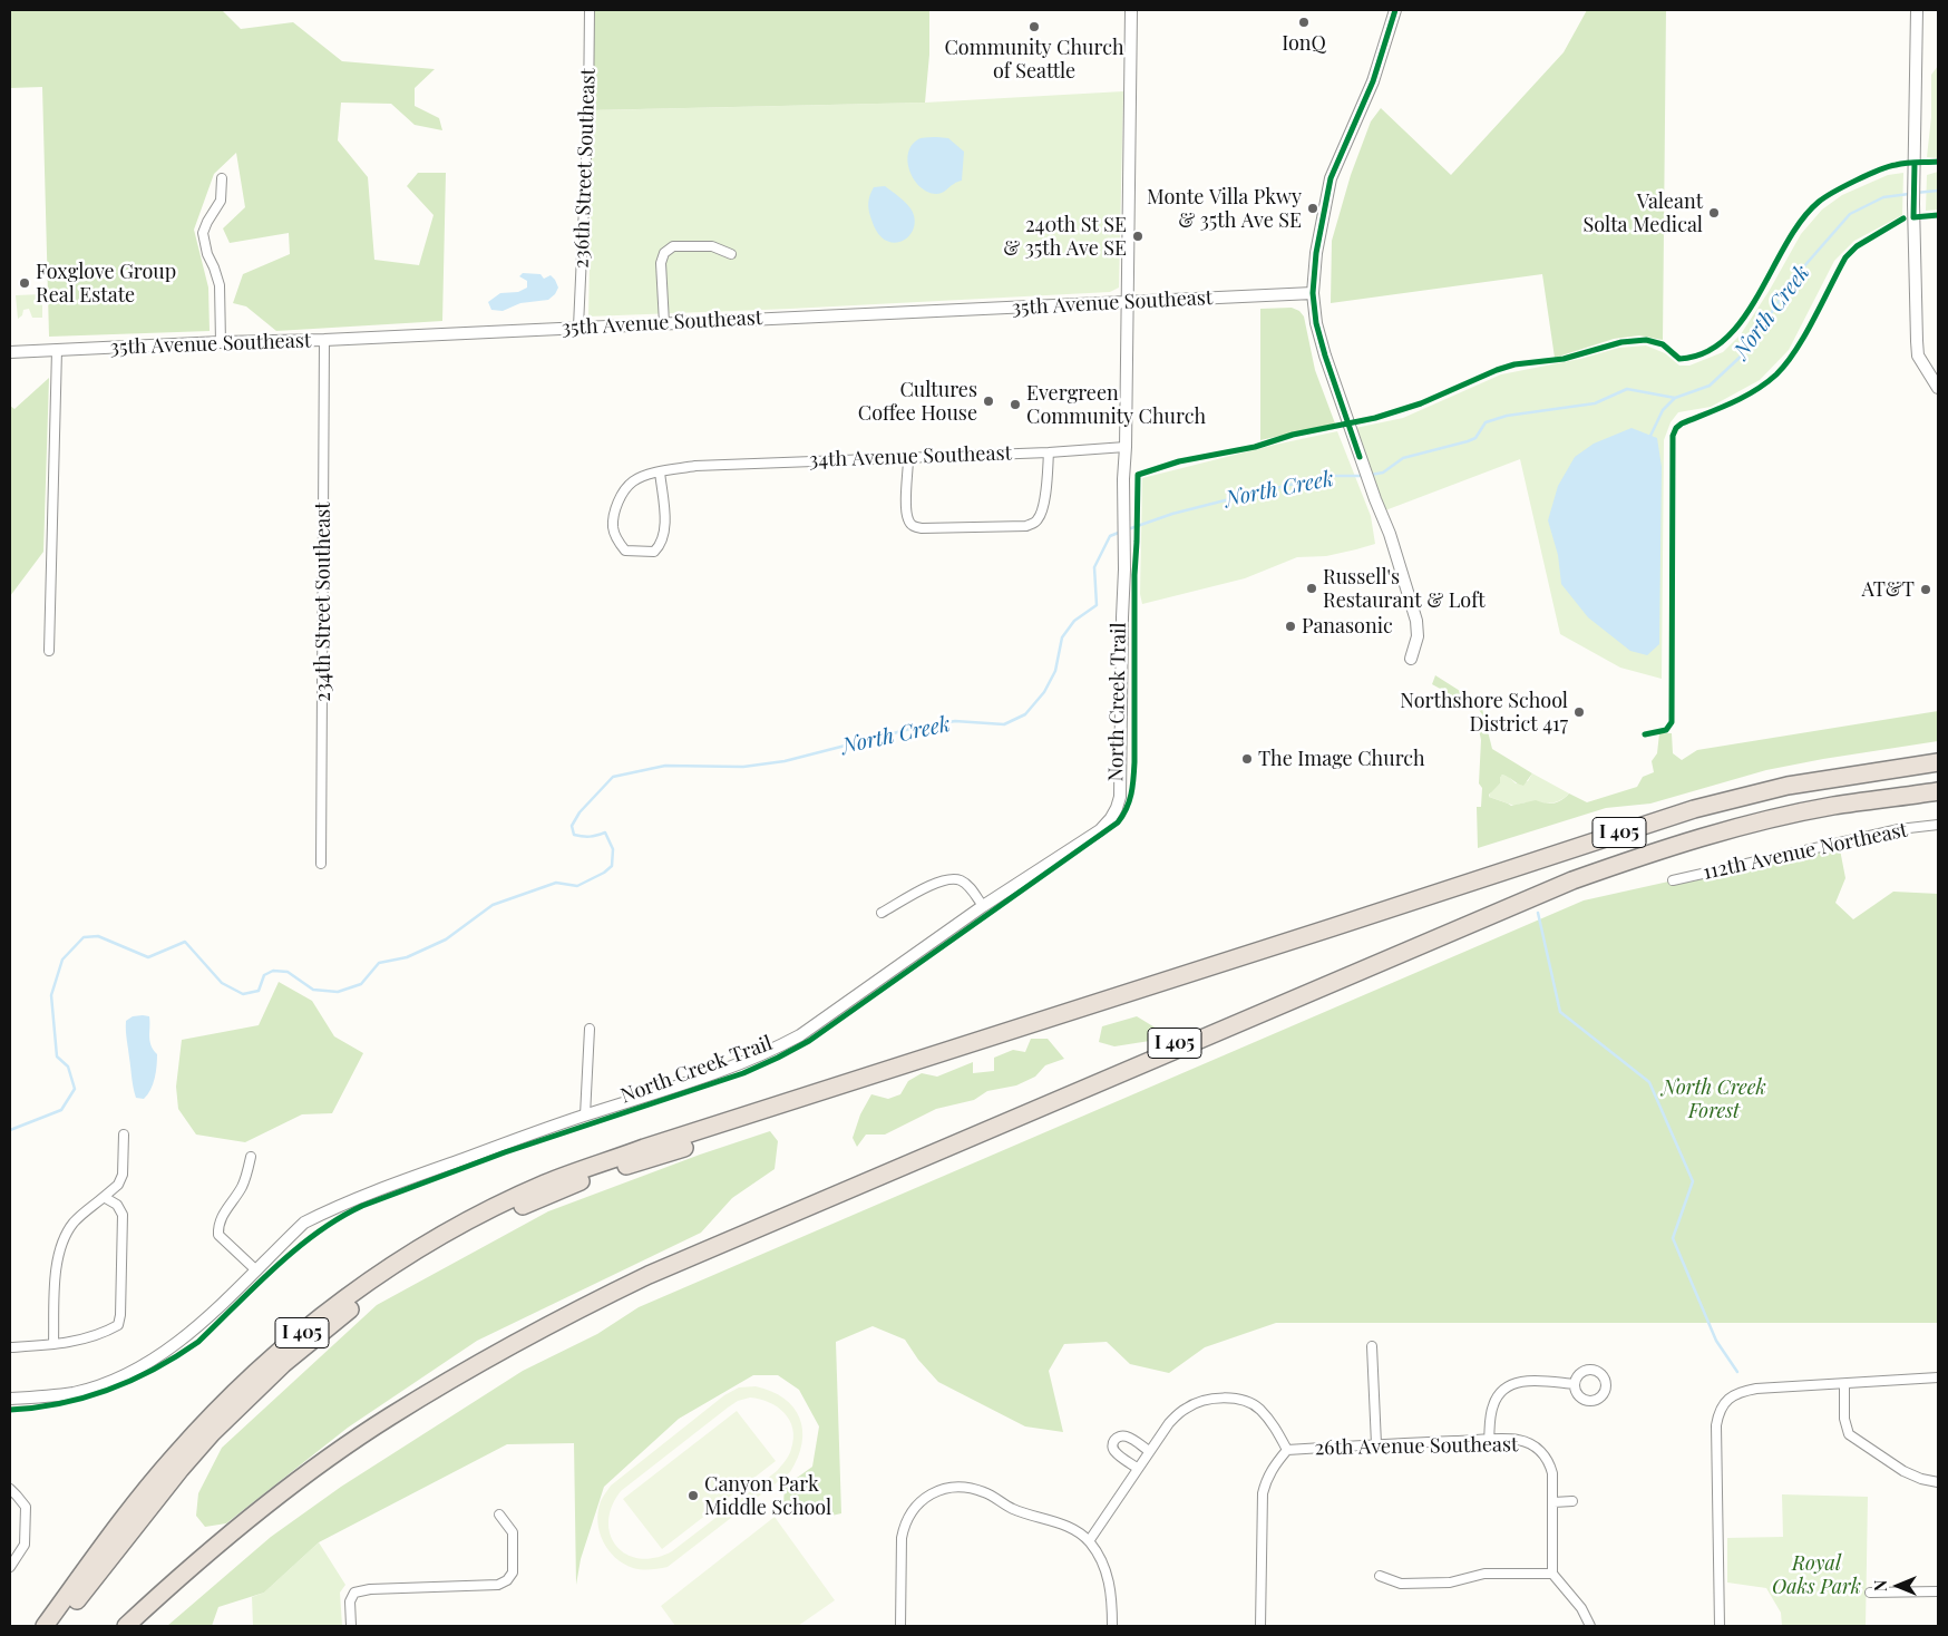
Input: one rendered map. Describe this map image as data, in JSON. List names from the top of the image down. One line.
{"streets":{"highway":["I 405"],"street":["236th Street Southeast","35th Avenue Southeast","34th Avenue Southeast","234th Street Southeast","112th Avenue Northeast","26th Avenue Southeast"],"cycle path":["North Creek Trail"]},"crossings":[["236th Street Southeast","35th Avenue Southeast"],["35th Avenue Southeast","234th Street Southeast"]],"water":["North Creek"],"parks":["North Creek Forest","Royal Oaks Park"],"places":["IonQ","Community Church of Seattle","Monte Villa Pkwy & 35th Ave SE","Valeant Solta Medical","240th St SE & 35th Ave SE","Foxglove Group Real Estate","Cultures Coffee House","Evergreen Community Church","Russell's Restaurant & Loft","AT&T","Panasonic","Northshore School District 417","The Image Church","Canyon Park Middle School"],"north":"left"}
